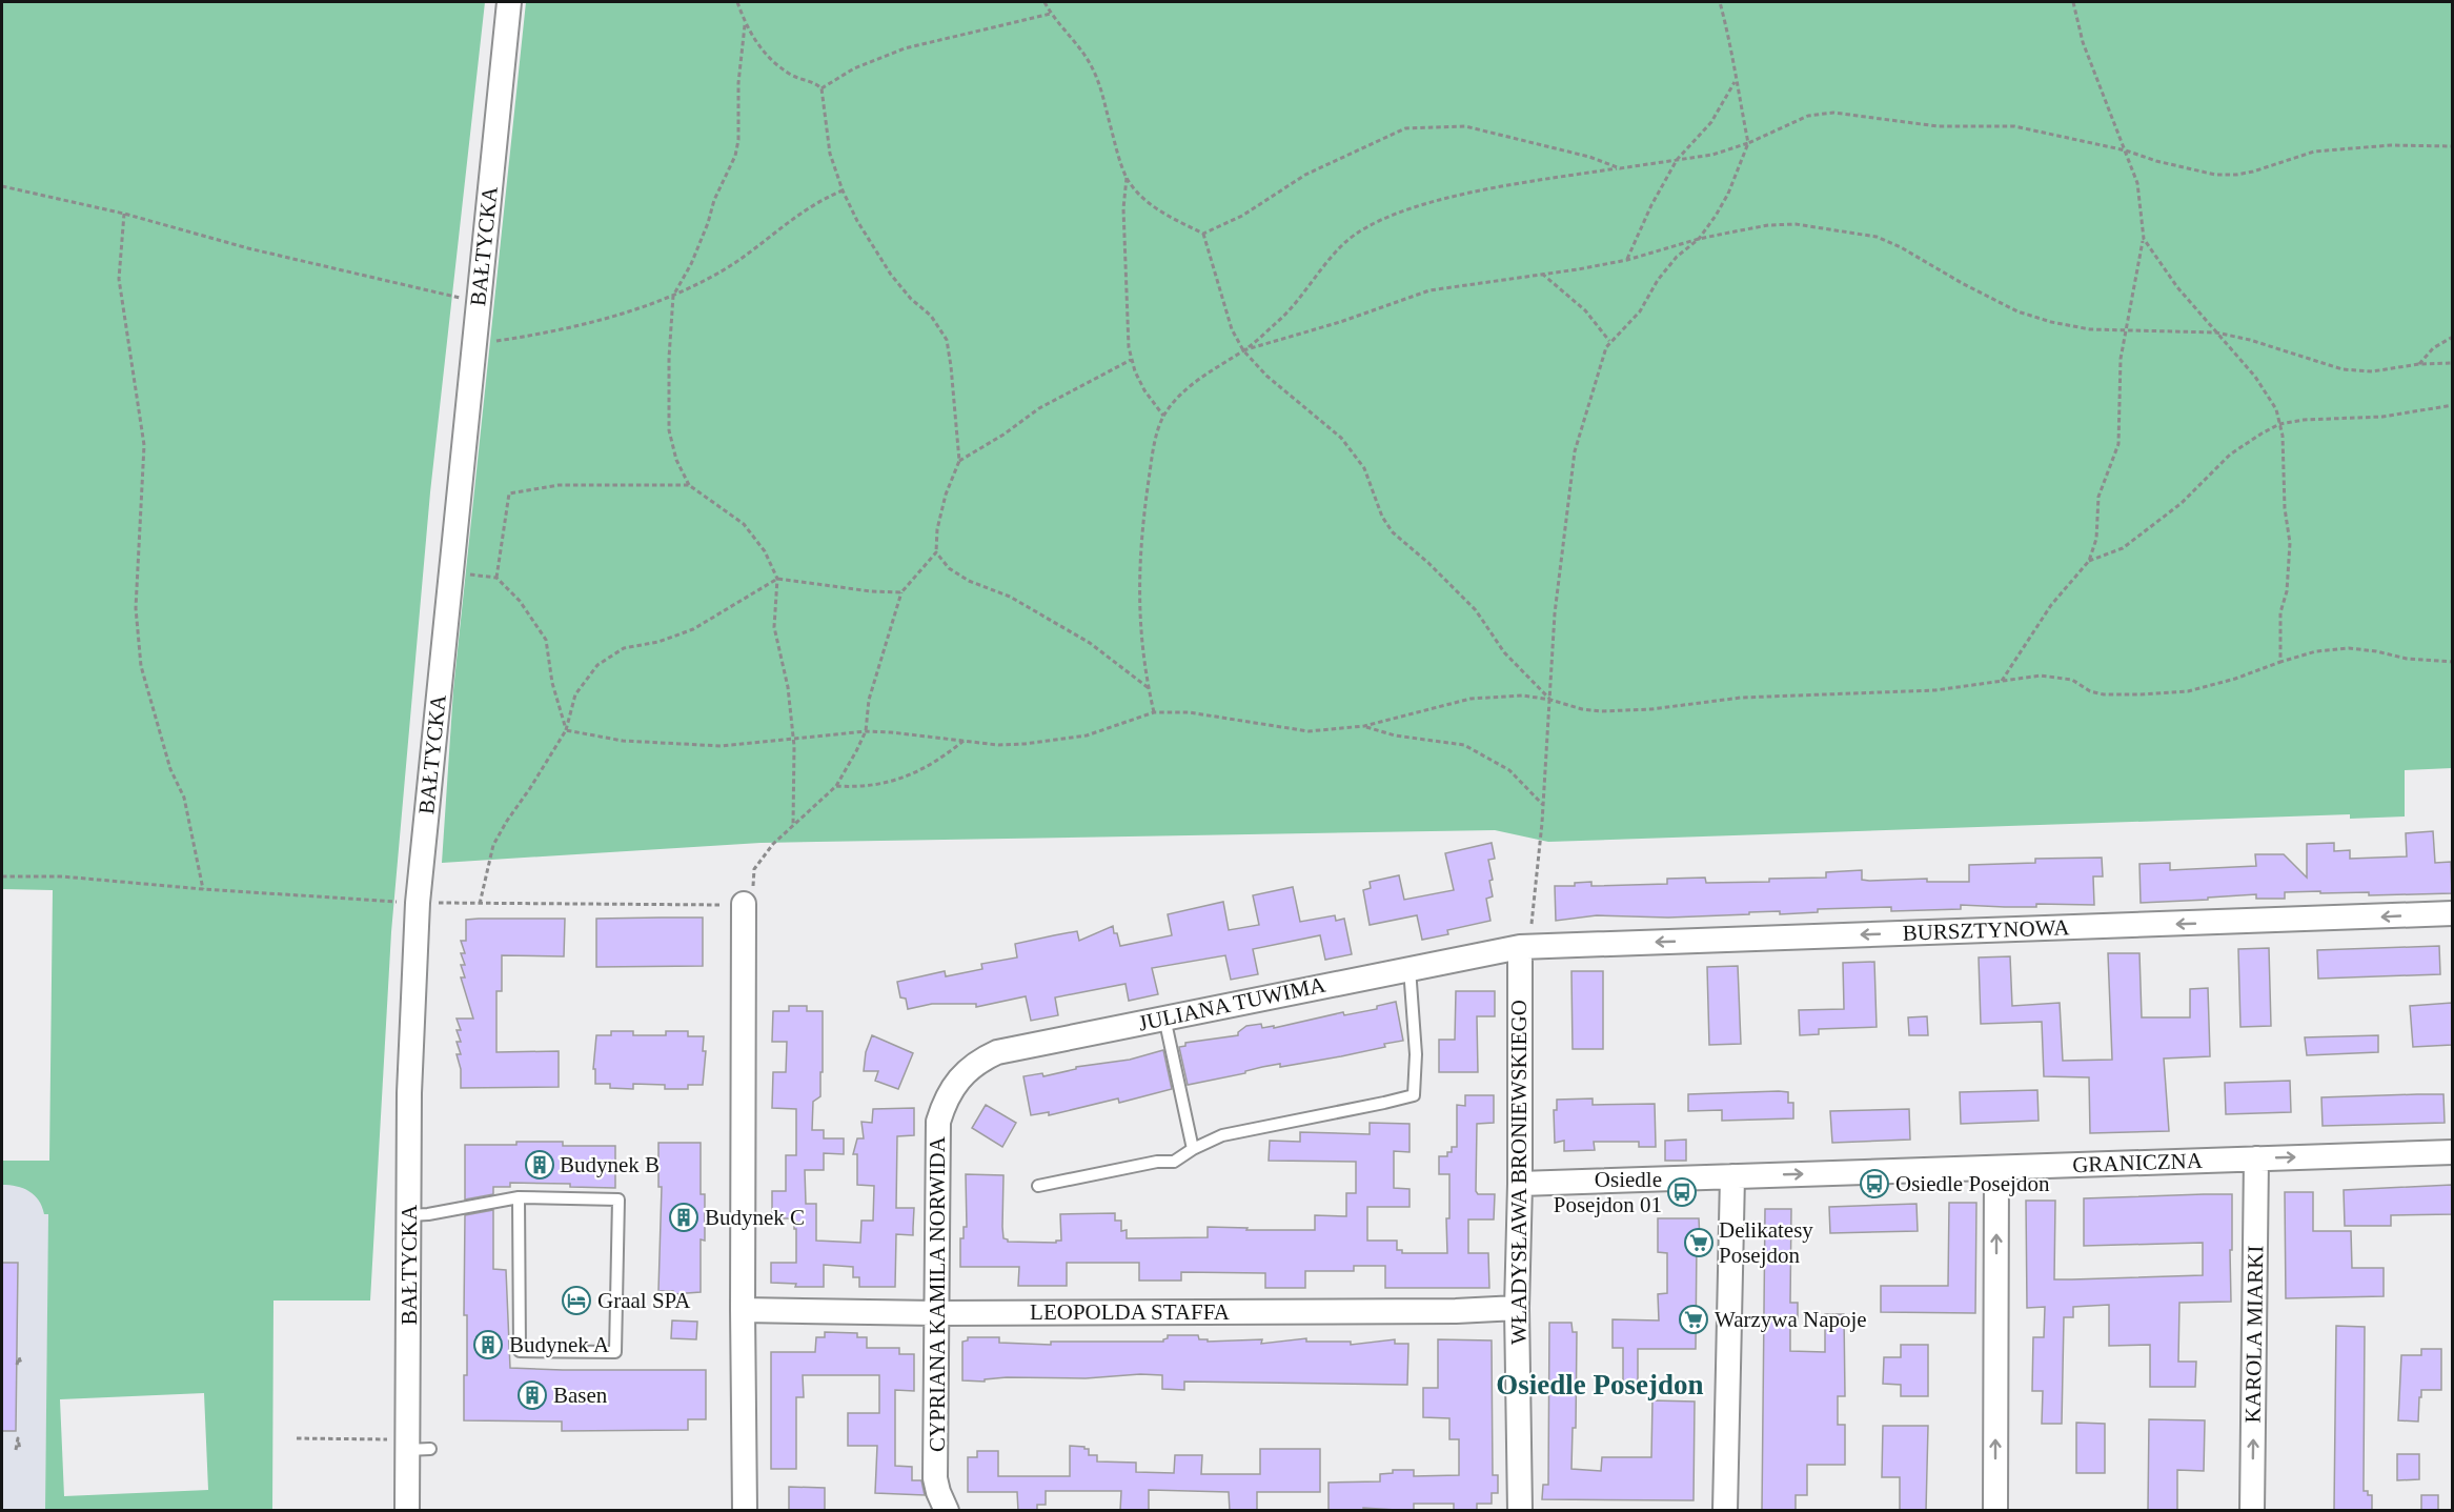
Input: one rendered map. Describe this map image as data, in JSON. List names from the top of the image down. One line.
{"streets":{"street":["BAŁTYCKA","BURSZTYNOWA","JULIANA TUWIMA","GRANICZNA","WŁADYSŁAWA BRONIEWSKIEGO","CYPRIANA KAMILA NORWIDA","LEOPOLDA STAFFA","KAROLA MIARKI"]},"crossings":[["BURSZTYNOWA","JULIANA TUWIMA"],["BURSZTYNOWA","WŁADYSŁAWA BRONIEWSKIEGO"],["JULIANA TUWIMA","WŁADYSŁAWA BRONIEWSKIEGO"],["JULIANA TUWIMA","CYPRIANA KAMILA NORWIDA"],["GRANICZNA","WŁADYSŁAWA BRONIEWSKIEGO"],["GRANICZNA","KAROLA MIARKI"],["WŁADYSŁAWA BRONIEWSKIEGO","LEOPOLDA STAFFA"],["CYPRIANA KAMILA NORWIDA","LEOPOLDA STAFFA"]],"one_way":["BURSZTYNOWA","GRANICZNA","KAROLA MIARKI"],"districts":["Osiedle Posejdon"],"places":{"building":["Budynek B","Budynek C","Budynek A","Basen"],"bus stop":["Osiedle Posejdon","Osiedle Posejdon 01"],"supermarket":["Delikatesy Posejdon","Warzywa Napoje"],"hotel":["Graal SPA"]}}
